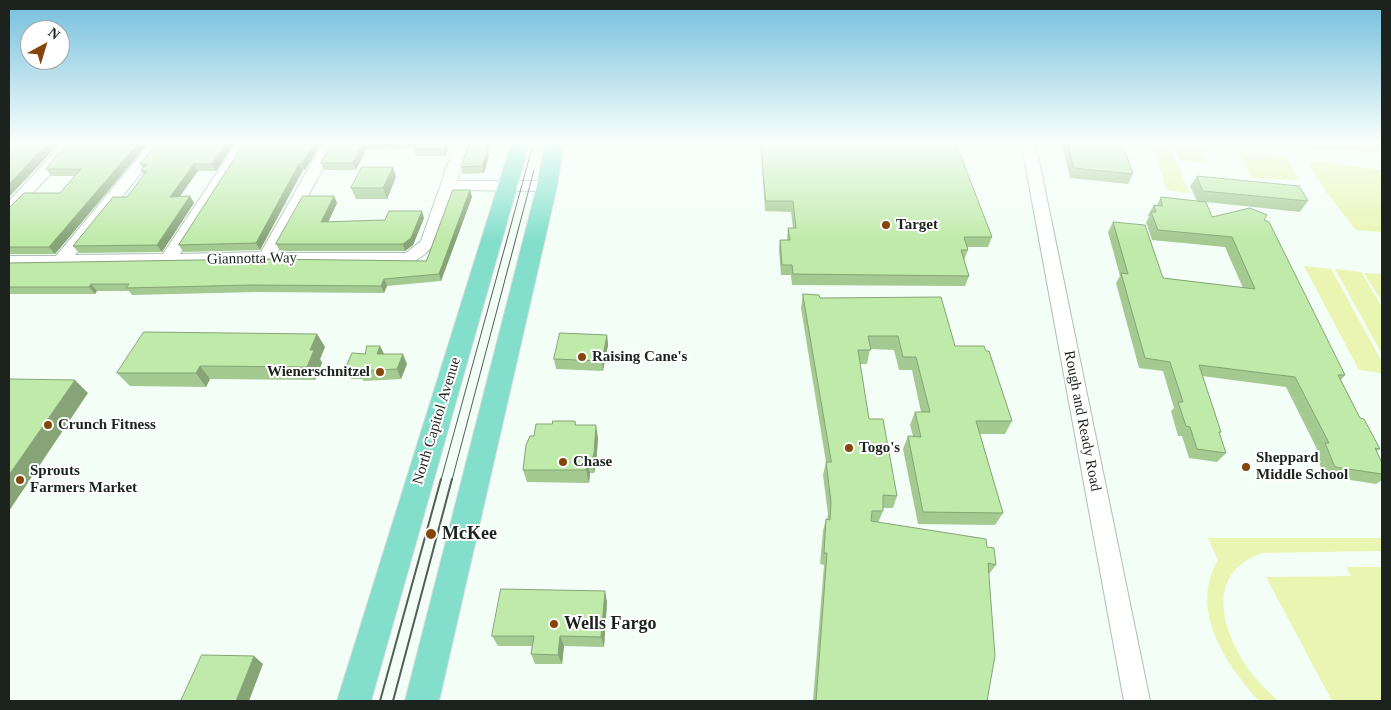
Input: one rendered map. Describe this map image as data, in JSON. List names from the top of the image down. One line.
{"streets":{"main road":["North Capitol Avenue"],"street":["Giannotta Way","Rough and Ready Road"]},"places":["Target","Raising Cane's","Wienerschnitzel","Crunch Fitness","Togo's","Chase","Sheppard Middle School","Sprouts Farmers Market","McKee","Wells Fargo"],"north":"top right"}
